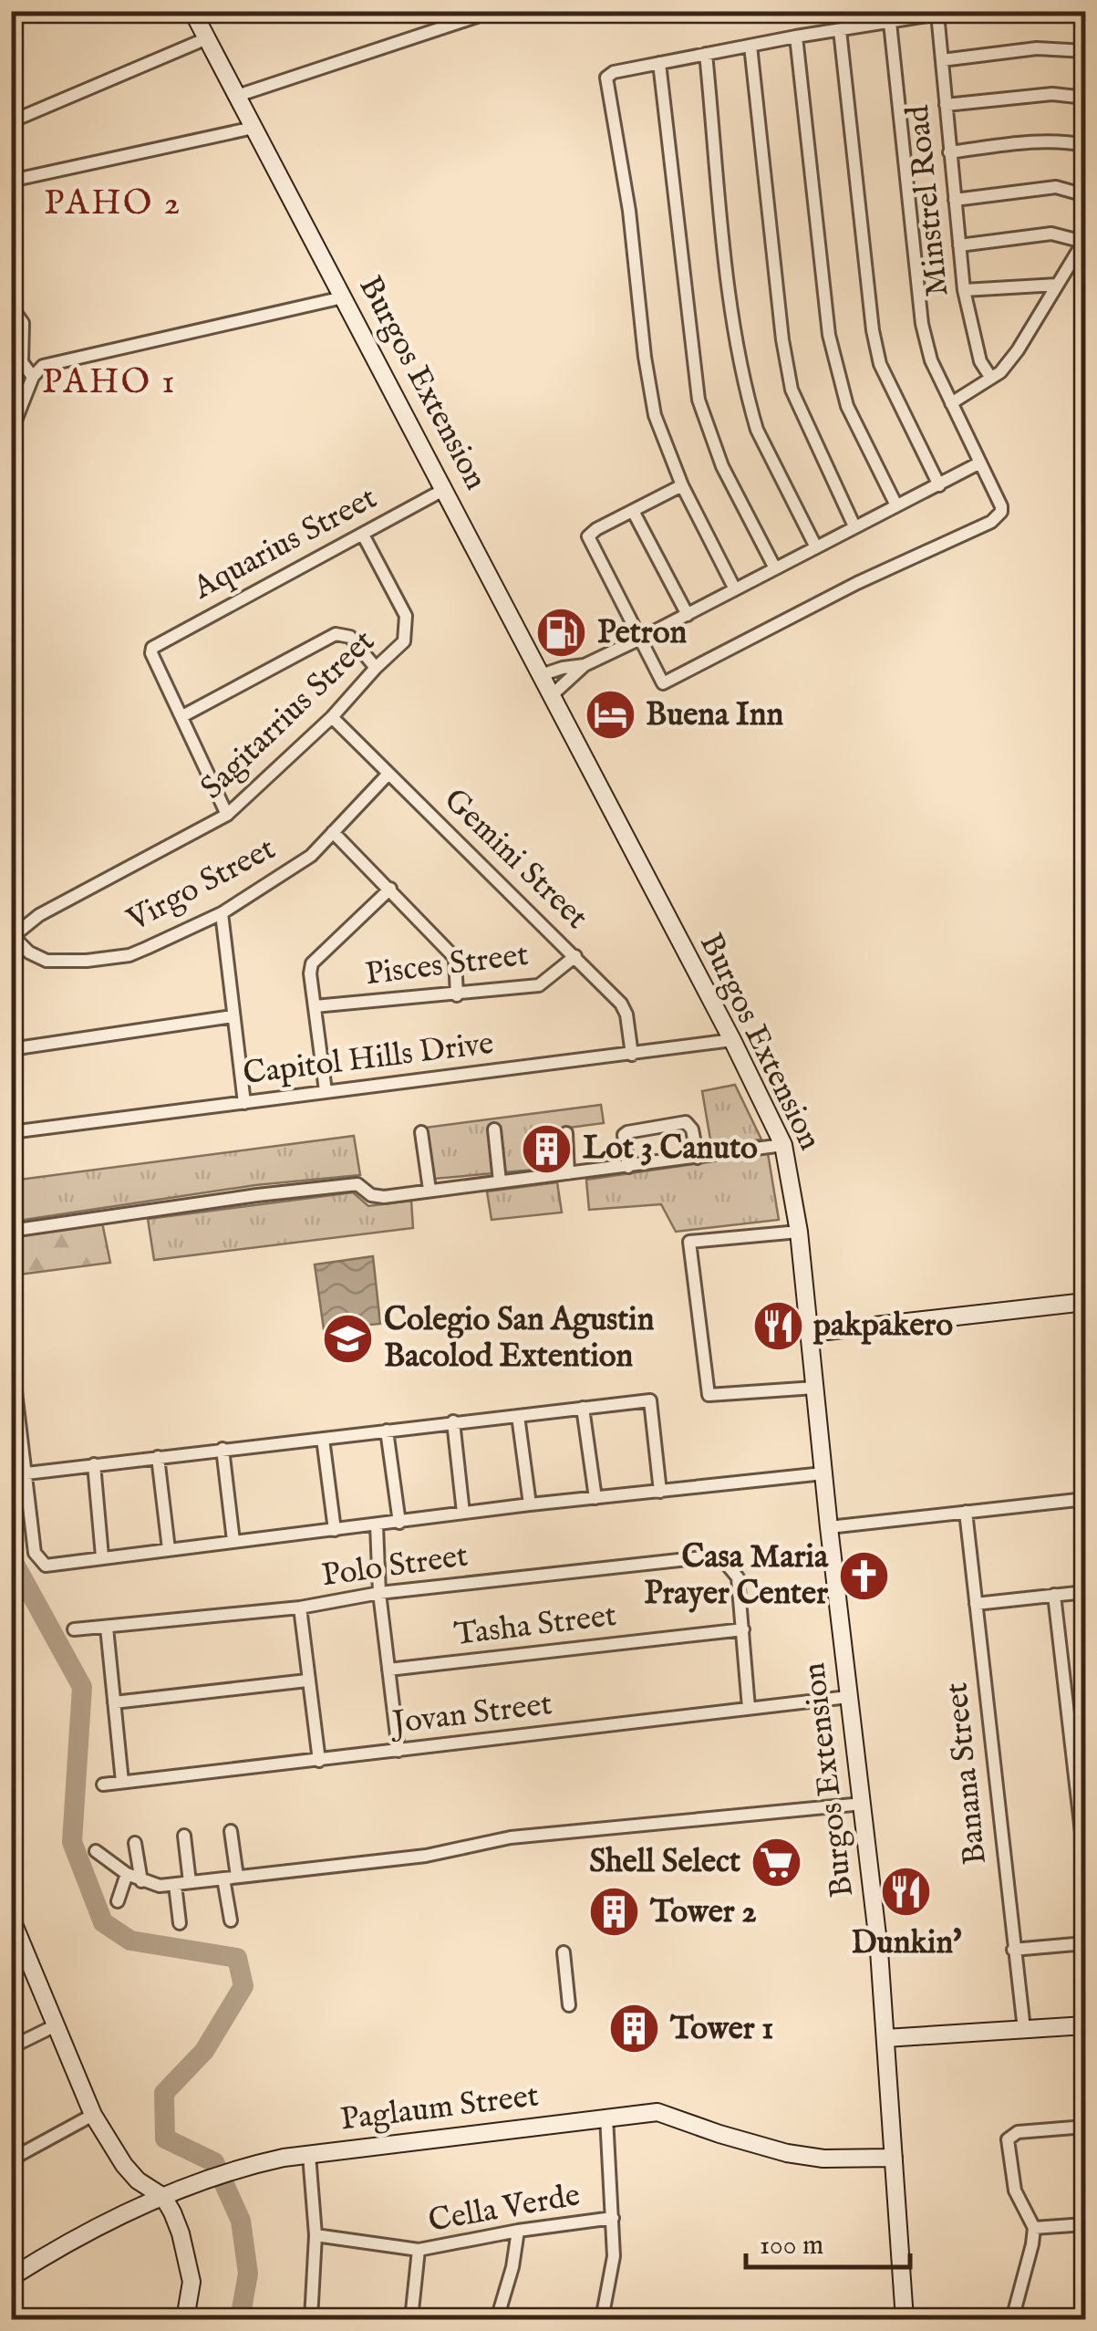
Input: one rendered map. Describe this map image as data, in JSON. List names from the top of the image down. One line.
{"streets":{"main road":["Burgos Extension","Paglaum Street"],"street":["Minstrel Road","Aquarius Street","Sagitarrius Street","Gemini Street","Virgo Street","Pisces Street","Capitol Hills Drive","Polo Street","Tasha Street","Jovan Street","Banana Street","Cella Verde"]},"crossings":[["Burgos Extension","Aquarius Street"],["Burgos Extension","Capitol Hills Drive"],["Burgos Extension","Jovan Street"],["Burgos Extension","Paglaum Street"],["Aquarius Street","Sagitarrius Street"],["Sagitarrius Street","Gemini Street"],["Sagitarrius Street","Virgo Street"],["Gemini Street","Virgo Street"],["Gemini Street","Pisces Street"],["Gemini Street","Capitol Hills Drive"],["Polo Street","Tasha Street"]],"districts":["PAHO 2","PAHO 1"],"places":{"fuel station":["Petron"],"hotel":["Buena Inn"],"building":["Lot 3 Canuto","Tower 2","Tower 1"],"restaurant":["pakpakero","Dunkin'"],"school or university":["Colegio San Agustin Bacolod Extention"],"church":["Casa Maria Prayer Center"],"supermarket":["Shell Select"]},"scale_bar":"100 m"}
